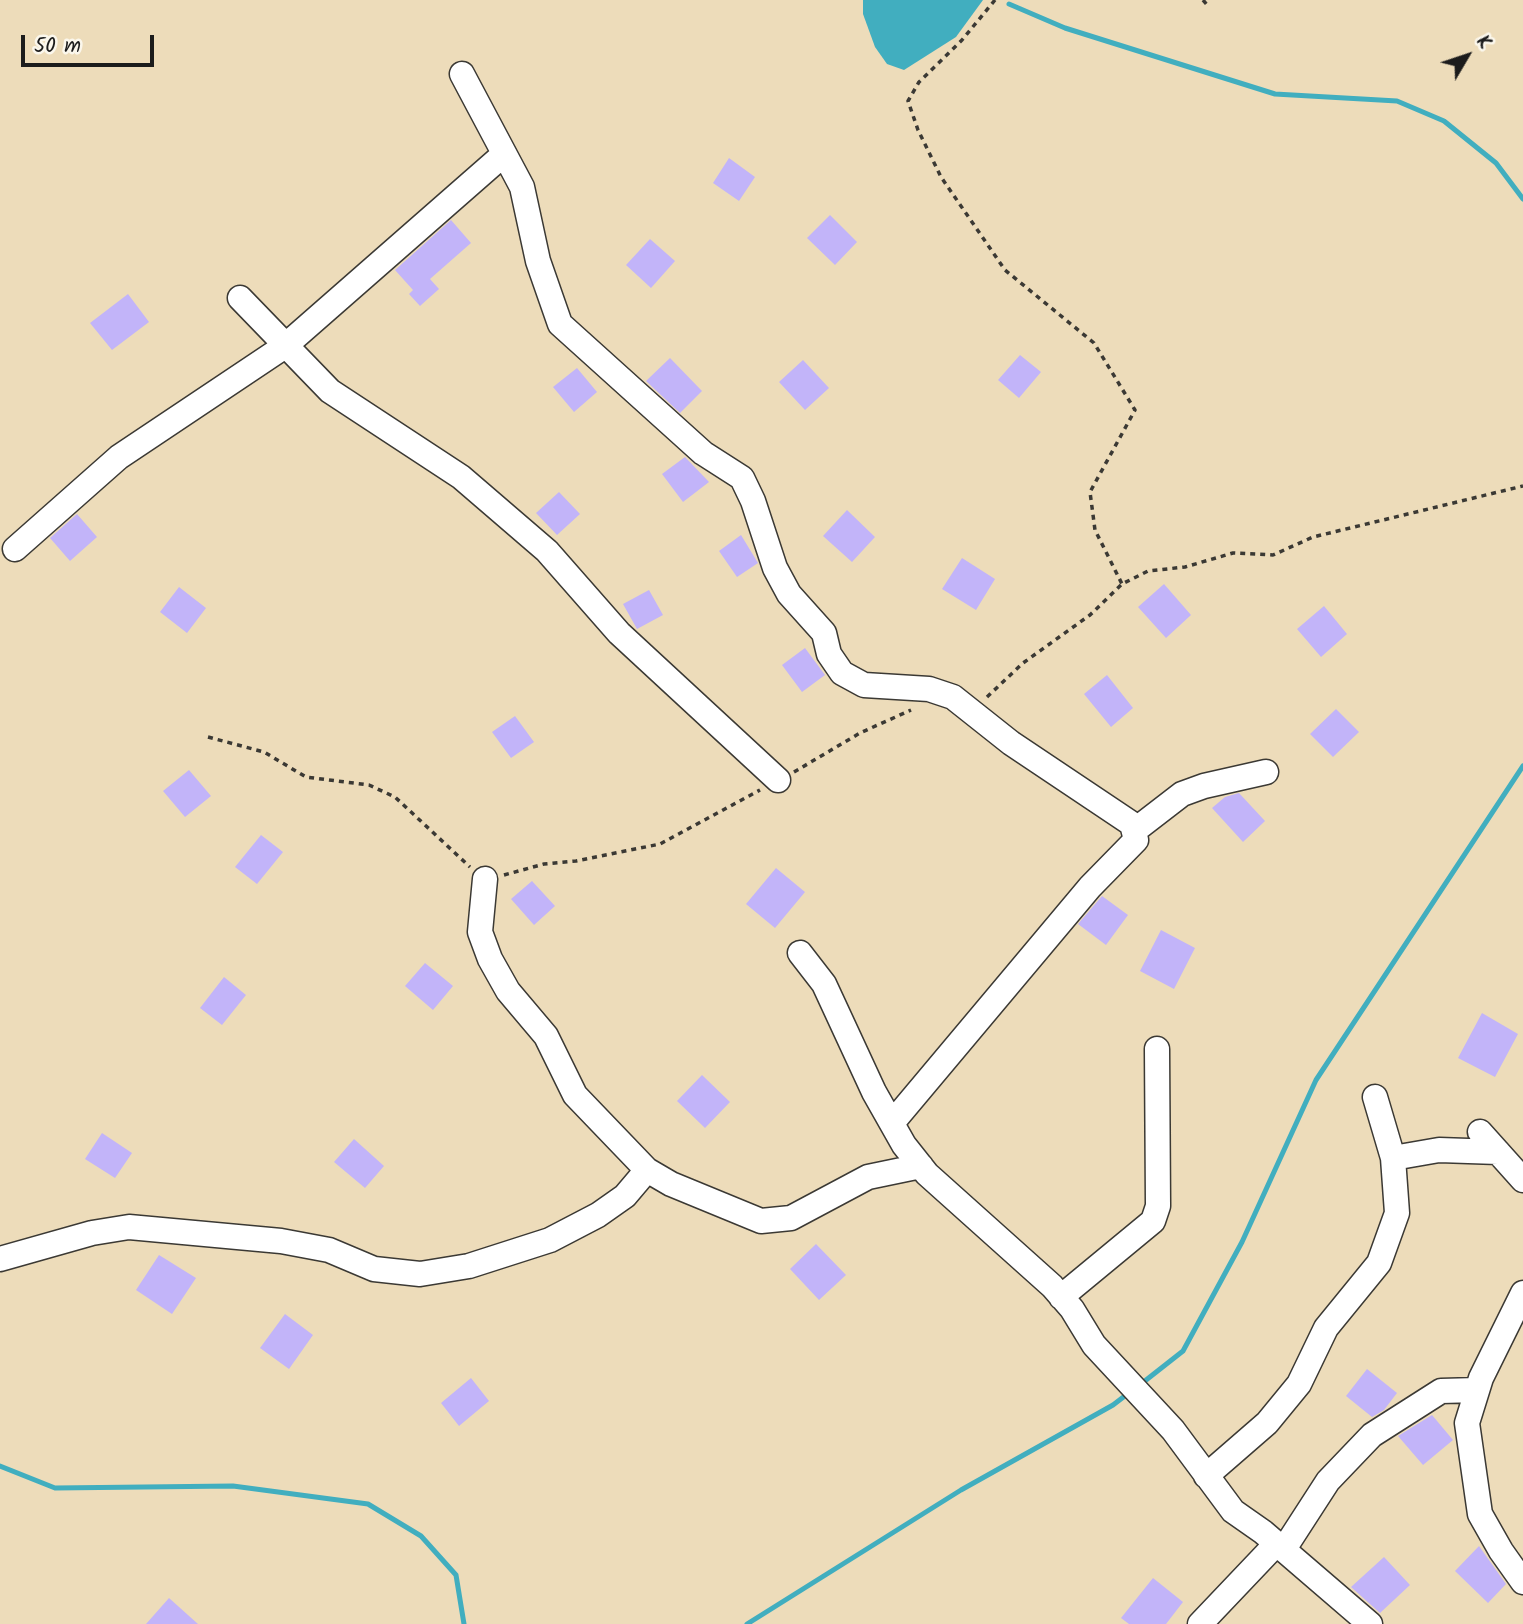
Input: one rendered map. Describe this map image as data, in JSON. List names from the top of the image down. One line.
{"scale_bar":"50 m","north":"top right"}
